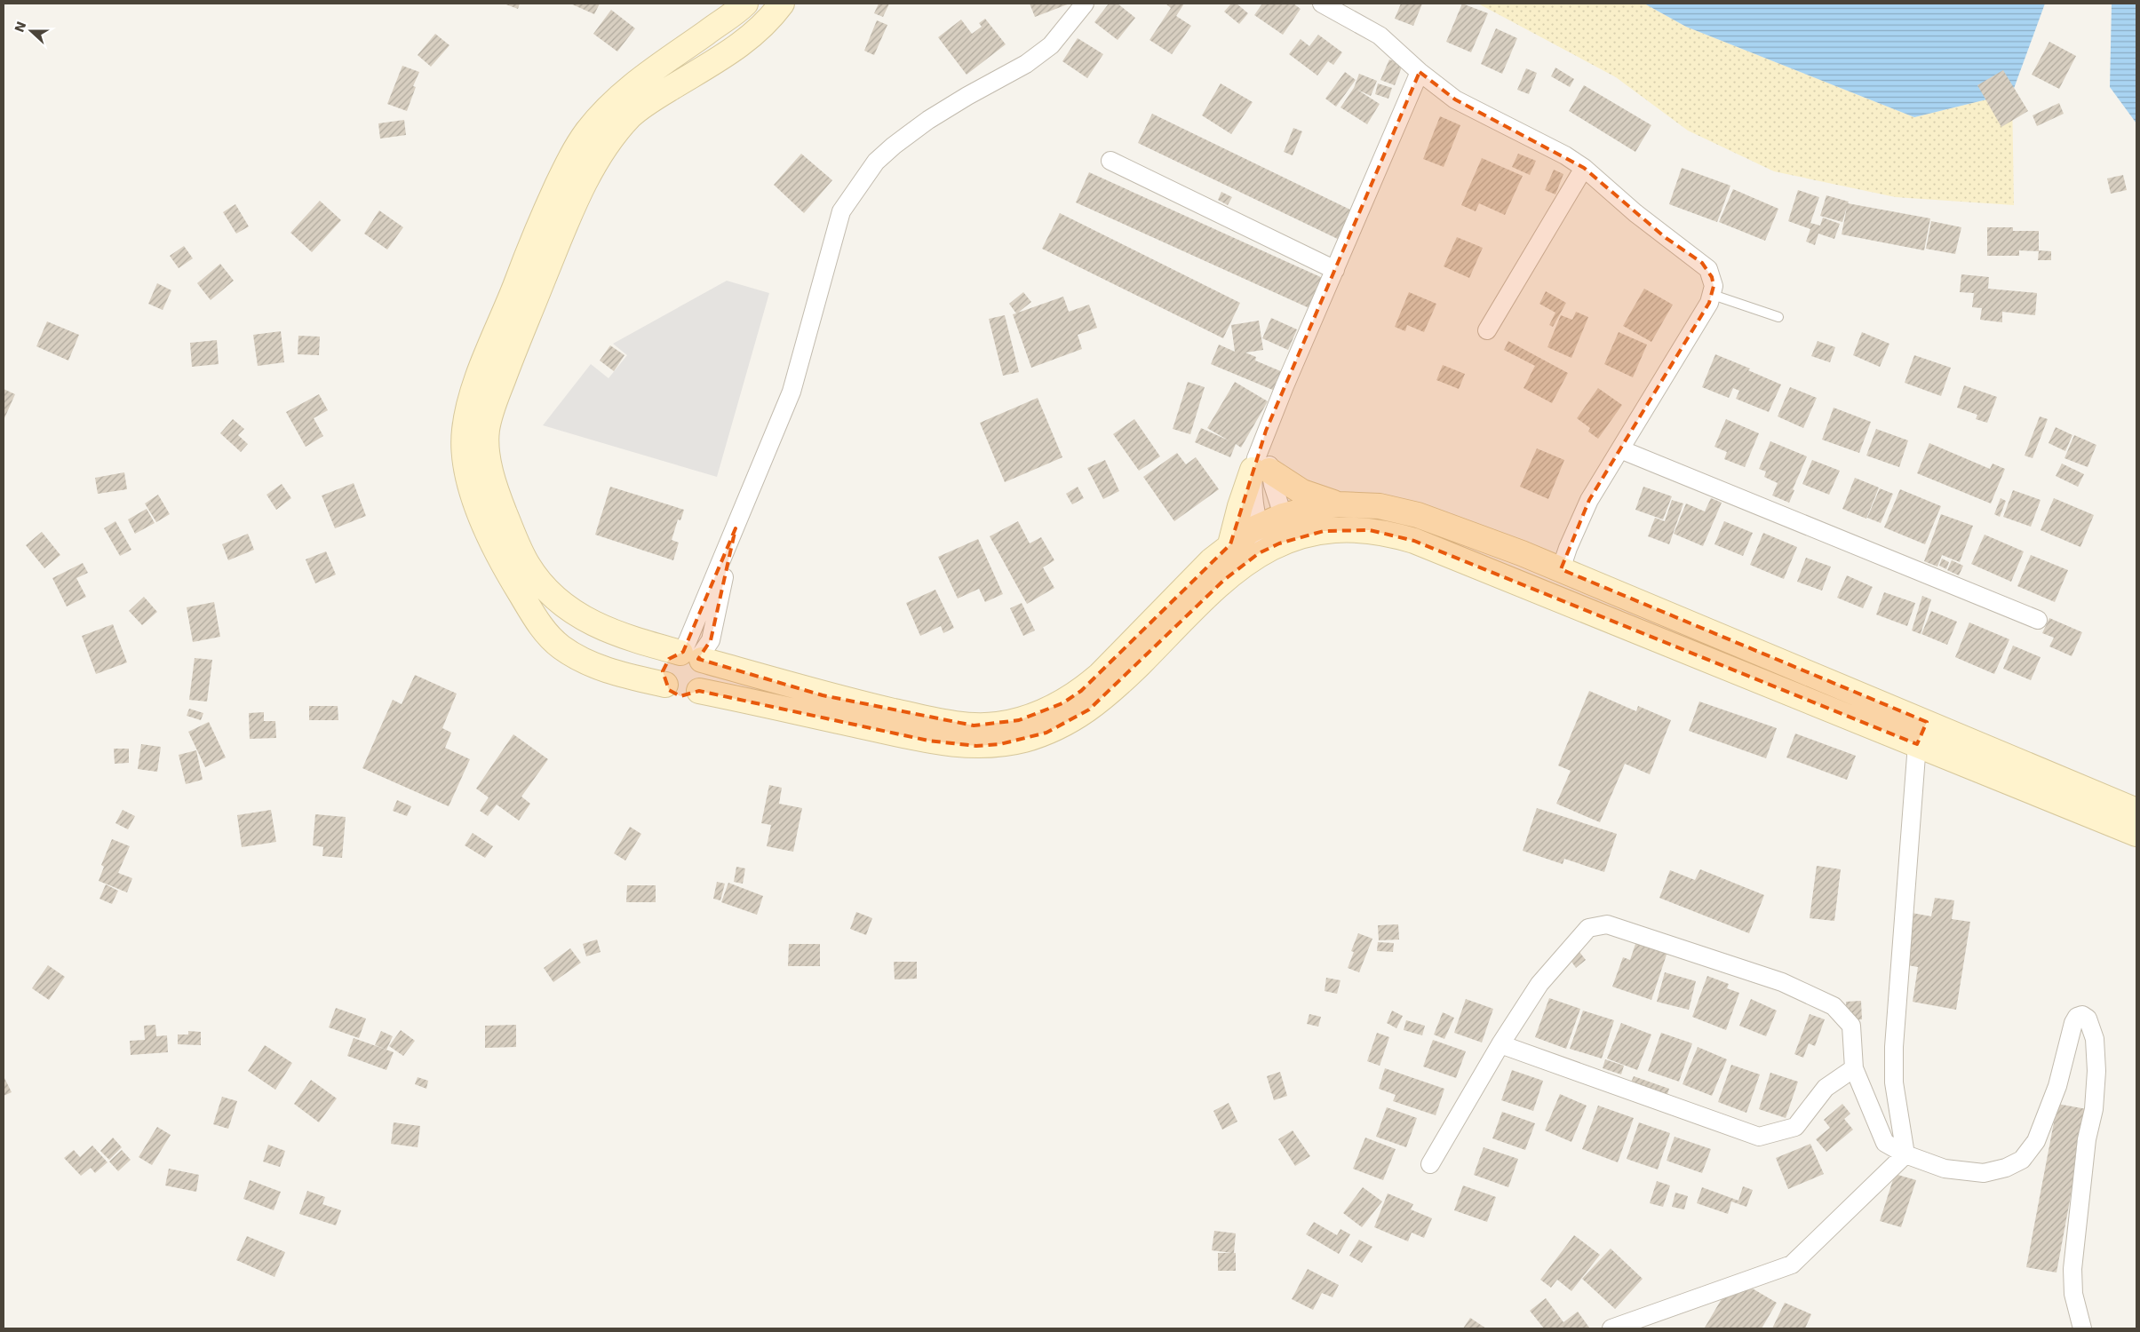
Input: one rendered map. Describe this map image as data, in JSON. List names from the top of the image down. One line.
{"north":"left"}
